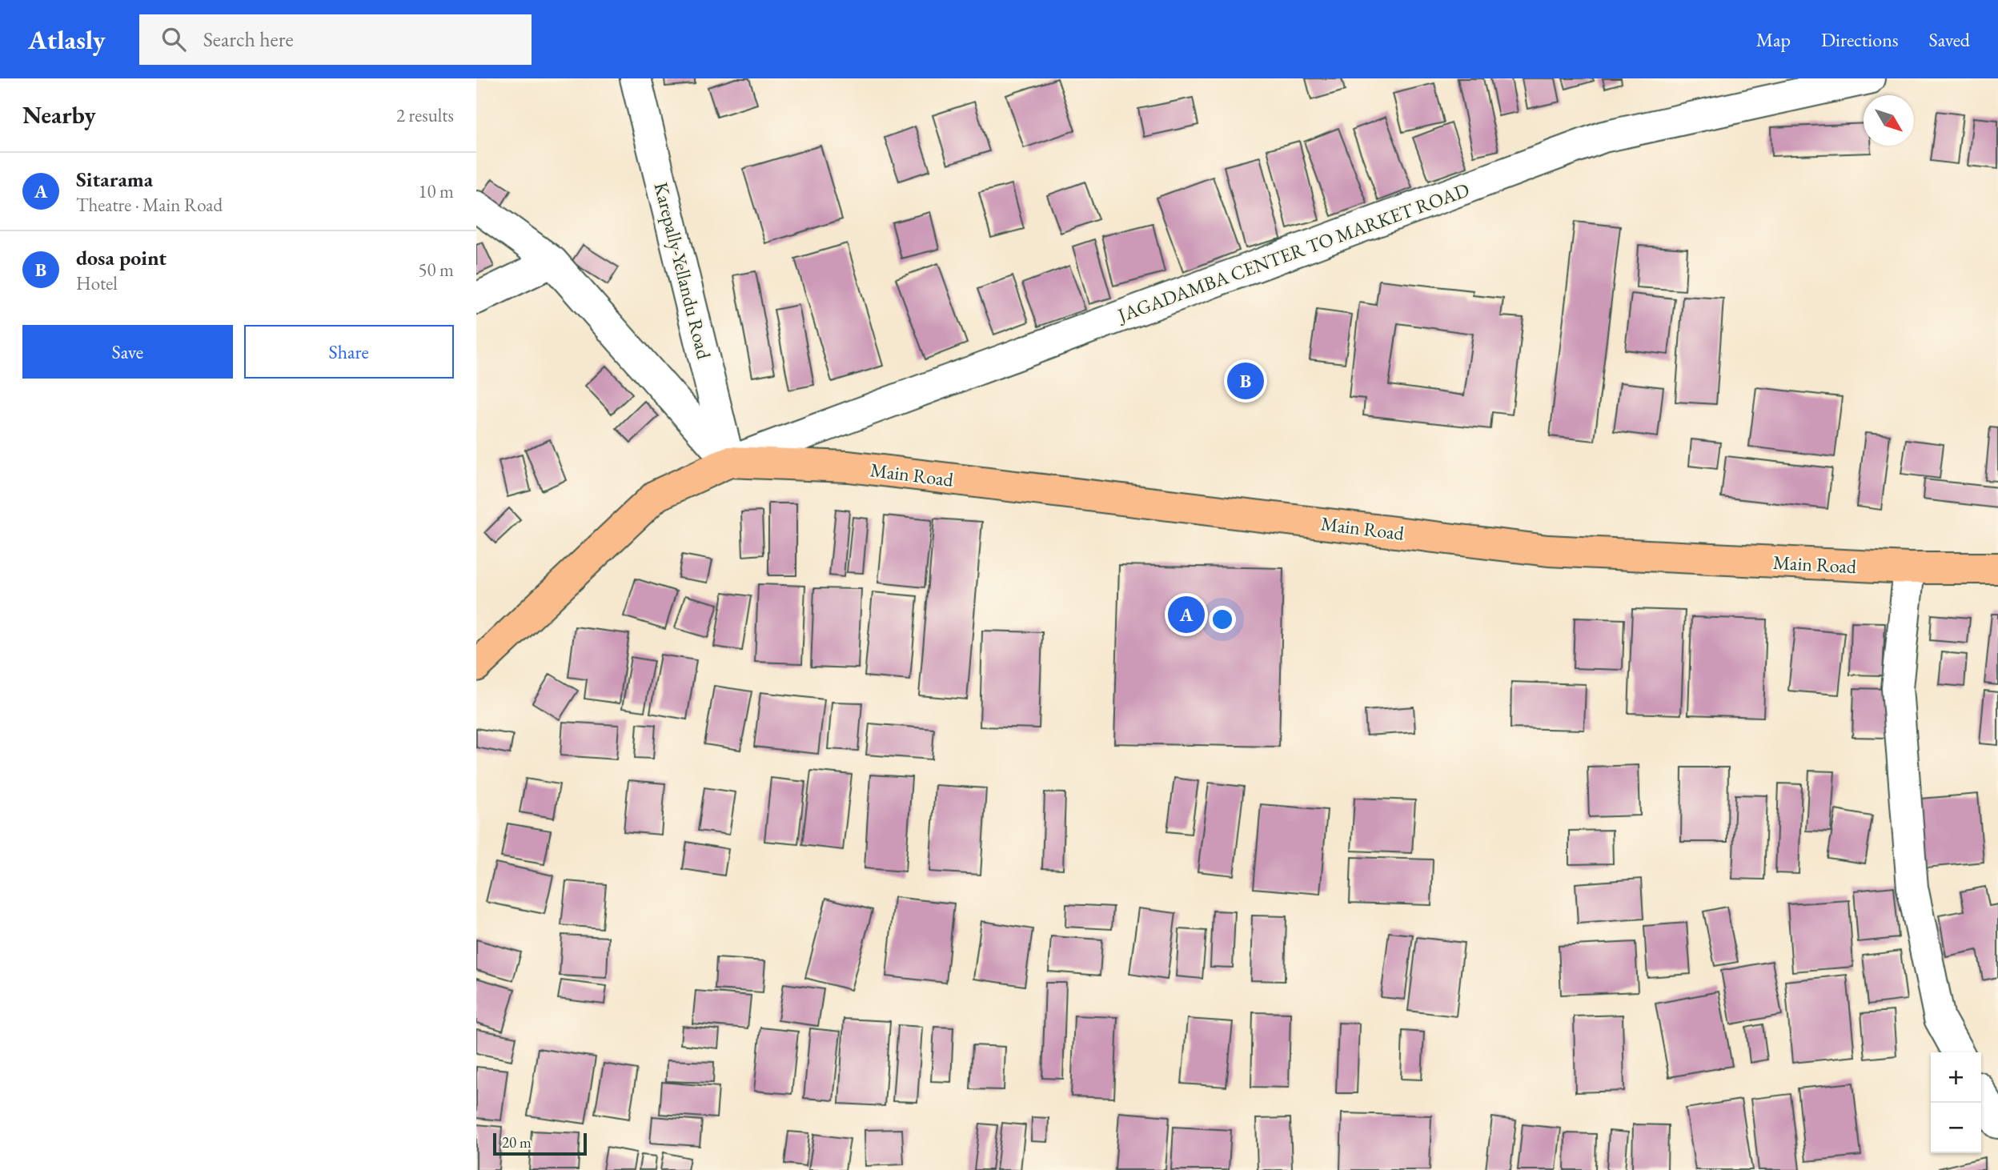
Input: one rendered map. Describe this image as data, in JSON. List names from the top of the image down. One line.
{"streets":{"highway":["Main Road"],"street":["JAGADAMBA CENTER TO MARKET ROAD","Karepally-Yellandu Road"]},"crossings":[["JAGADAMBA CENTER TO MARKET ROAD","Karepally-Yellandu Road"],["JAGADAMBA CENTER TO MARKET ROAD","Main Road"],["Karepally-Yellandu Road","Main Road"]],"scale_bar":"20 m","north":"bottom right","page":{"header":"Atlasly","search":"Search here","nav":["Map","Directions","Saved"],"heading":["Nearby","2 results"],"list":[{"mark":"A","name":"Sitarama","note":"Theatre · Main Road","value":"10 m"},{"mark":"B","name":"dosa point","note":"Hotel","value":"50 m"}],"buttons":["Save","Share"],"pins":["B","A"],"map_buttons":["+","−"],"scale":"20 m"}}
